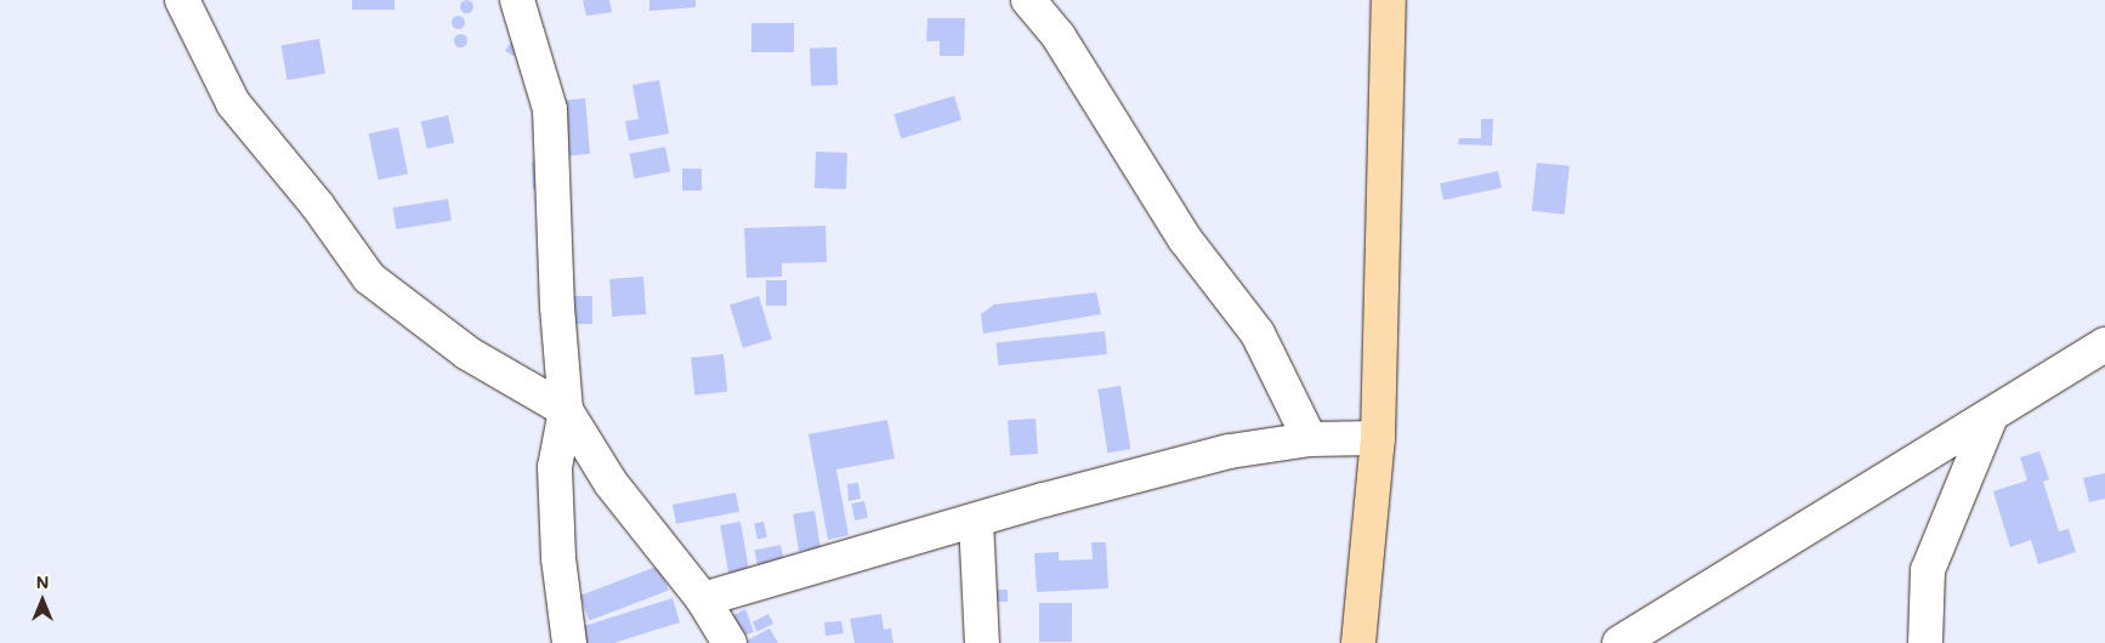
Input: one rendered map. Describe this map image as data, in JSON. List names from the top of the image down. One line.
{"north":"top"}
